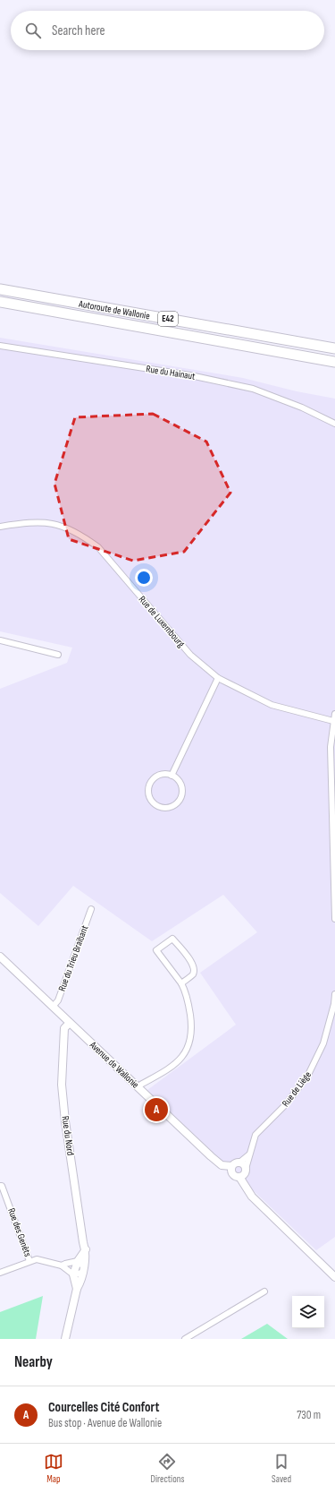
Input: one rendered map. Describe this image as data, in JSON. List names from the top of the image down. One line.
{"streets":{"highway":["Autoroute de Wallonie","E42"],"street":["Rue du Hainaut","Rue de Luxembourg","Rue du Trieu Braibant","Avenue de Wallonie","Rue de Liège","Rue du Nord","Rue des Genêts"]},"crossings":[["Rue du Trieu Braibant","Avenue de Wallonie"],["Avenue de Wallonie","Rue de Liège"],["Avenue de Wallonie","Rue du Nord"]],"page":{"search":"Search here","pins":"A","heading":"Nearby","list":[{"mark":"A","name":"Courcelles Cité Confort","note":"Bus stop · Avenue de Wallonie","value":"730 m"}],"nav":["Map","Directions","Saved"]}}
